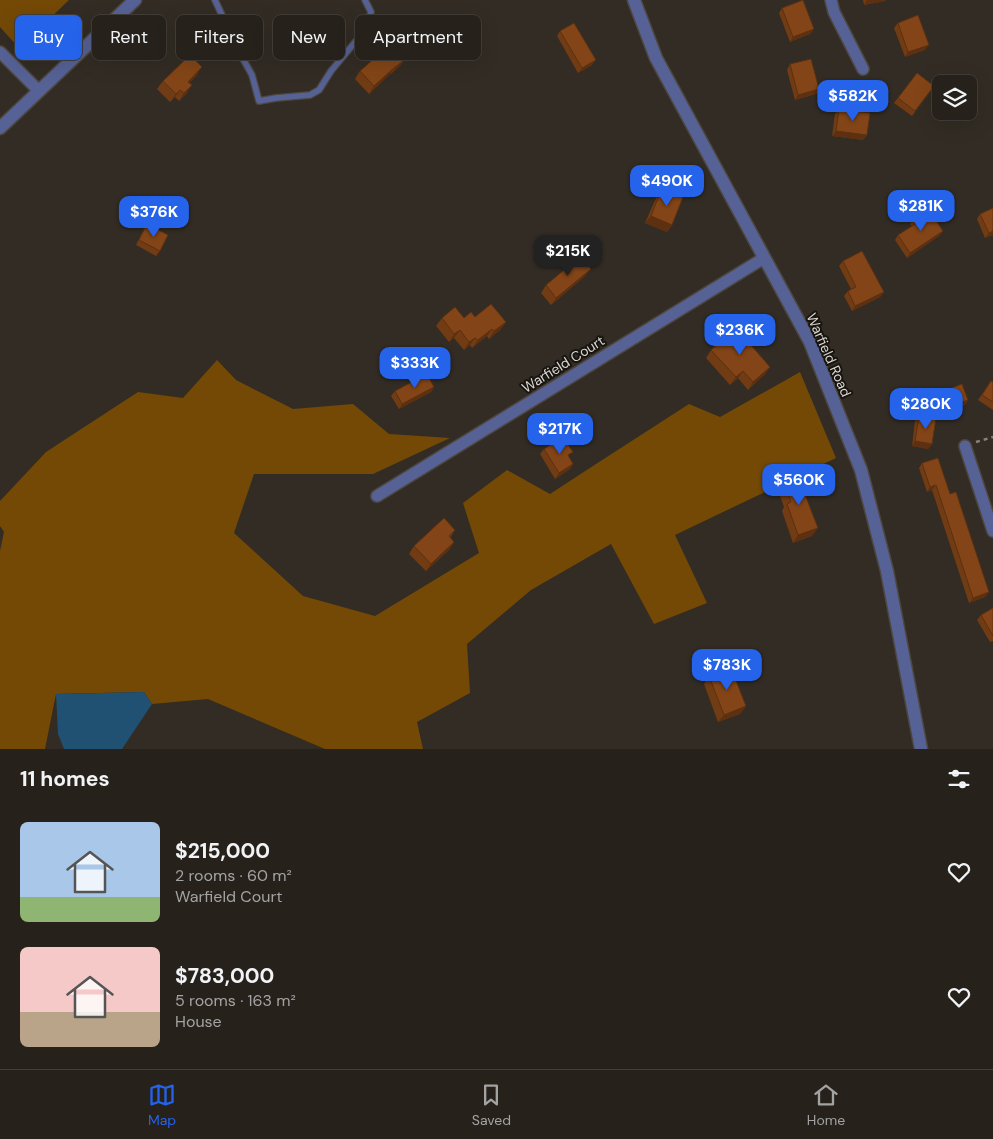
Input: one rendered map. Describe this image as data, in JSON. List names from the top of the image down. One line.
{"streets":{"street":["Warfield Road","Warfield Court"]},"crossings":[["Warfield Road","Warfield Court"]],"page":{"chip":["Buy","Rent","Filters","New","Apartment"],"price":["$582K","$490K","$281K","$376K","$215K","$236K","$333K","$280K","$217K","$560K","$783K"],"heading":"11 homes","list":[{"name":"$215,000","note":"2 rooms · 60 m² · Warfield Court"},{"name":"$783,000","note":"5 rooms · 163 m² · House"}],"tabs":["Map","Saved","Home"]}}
